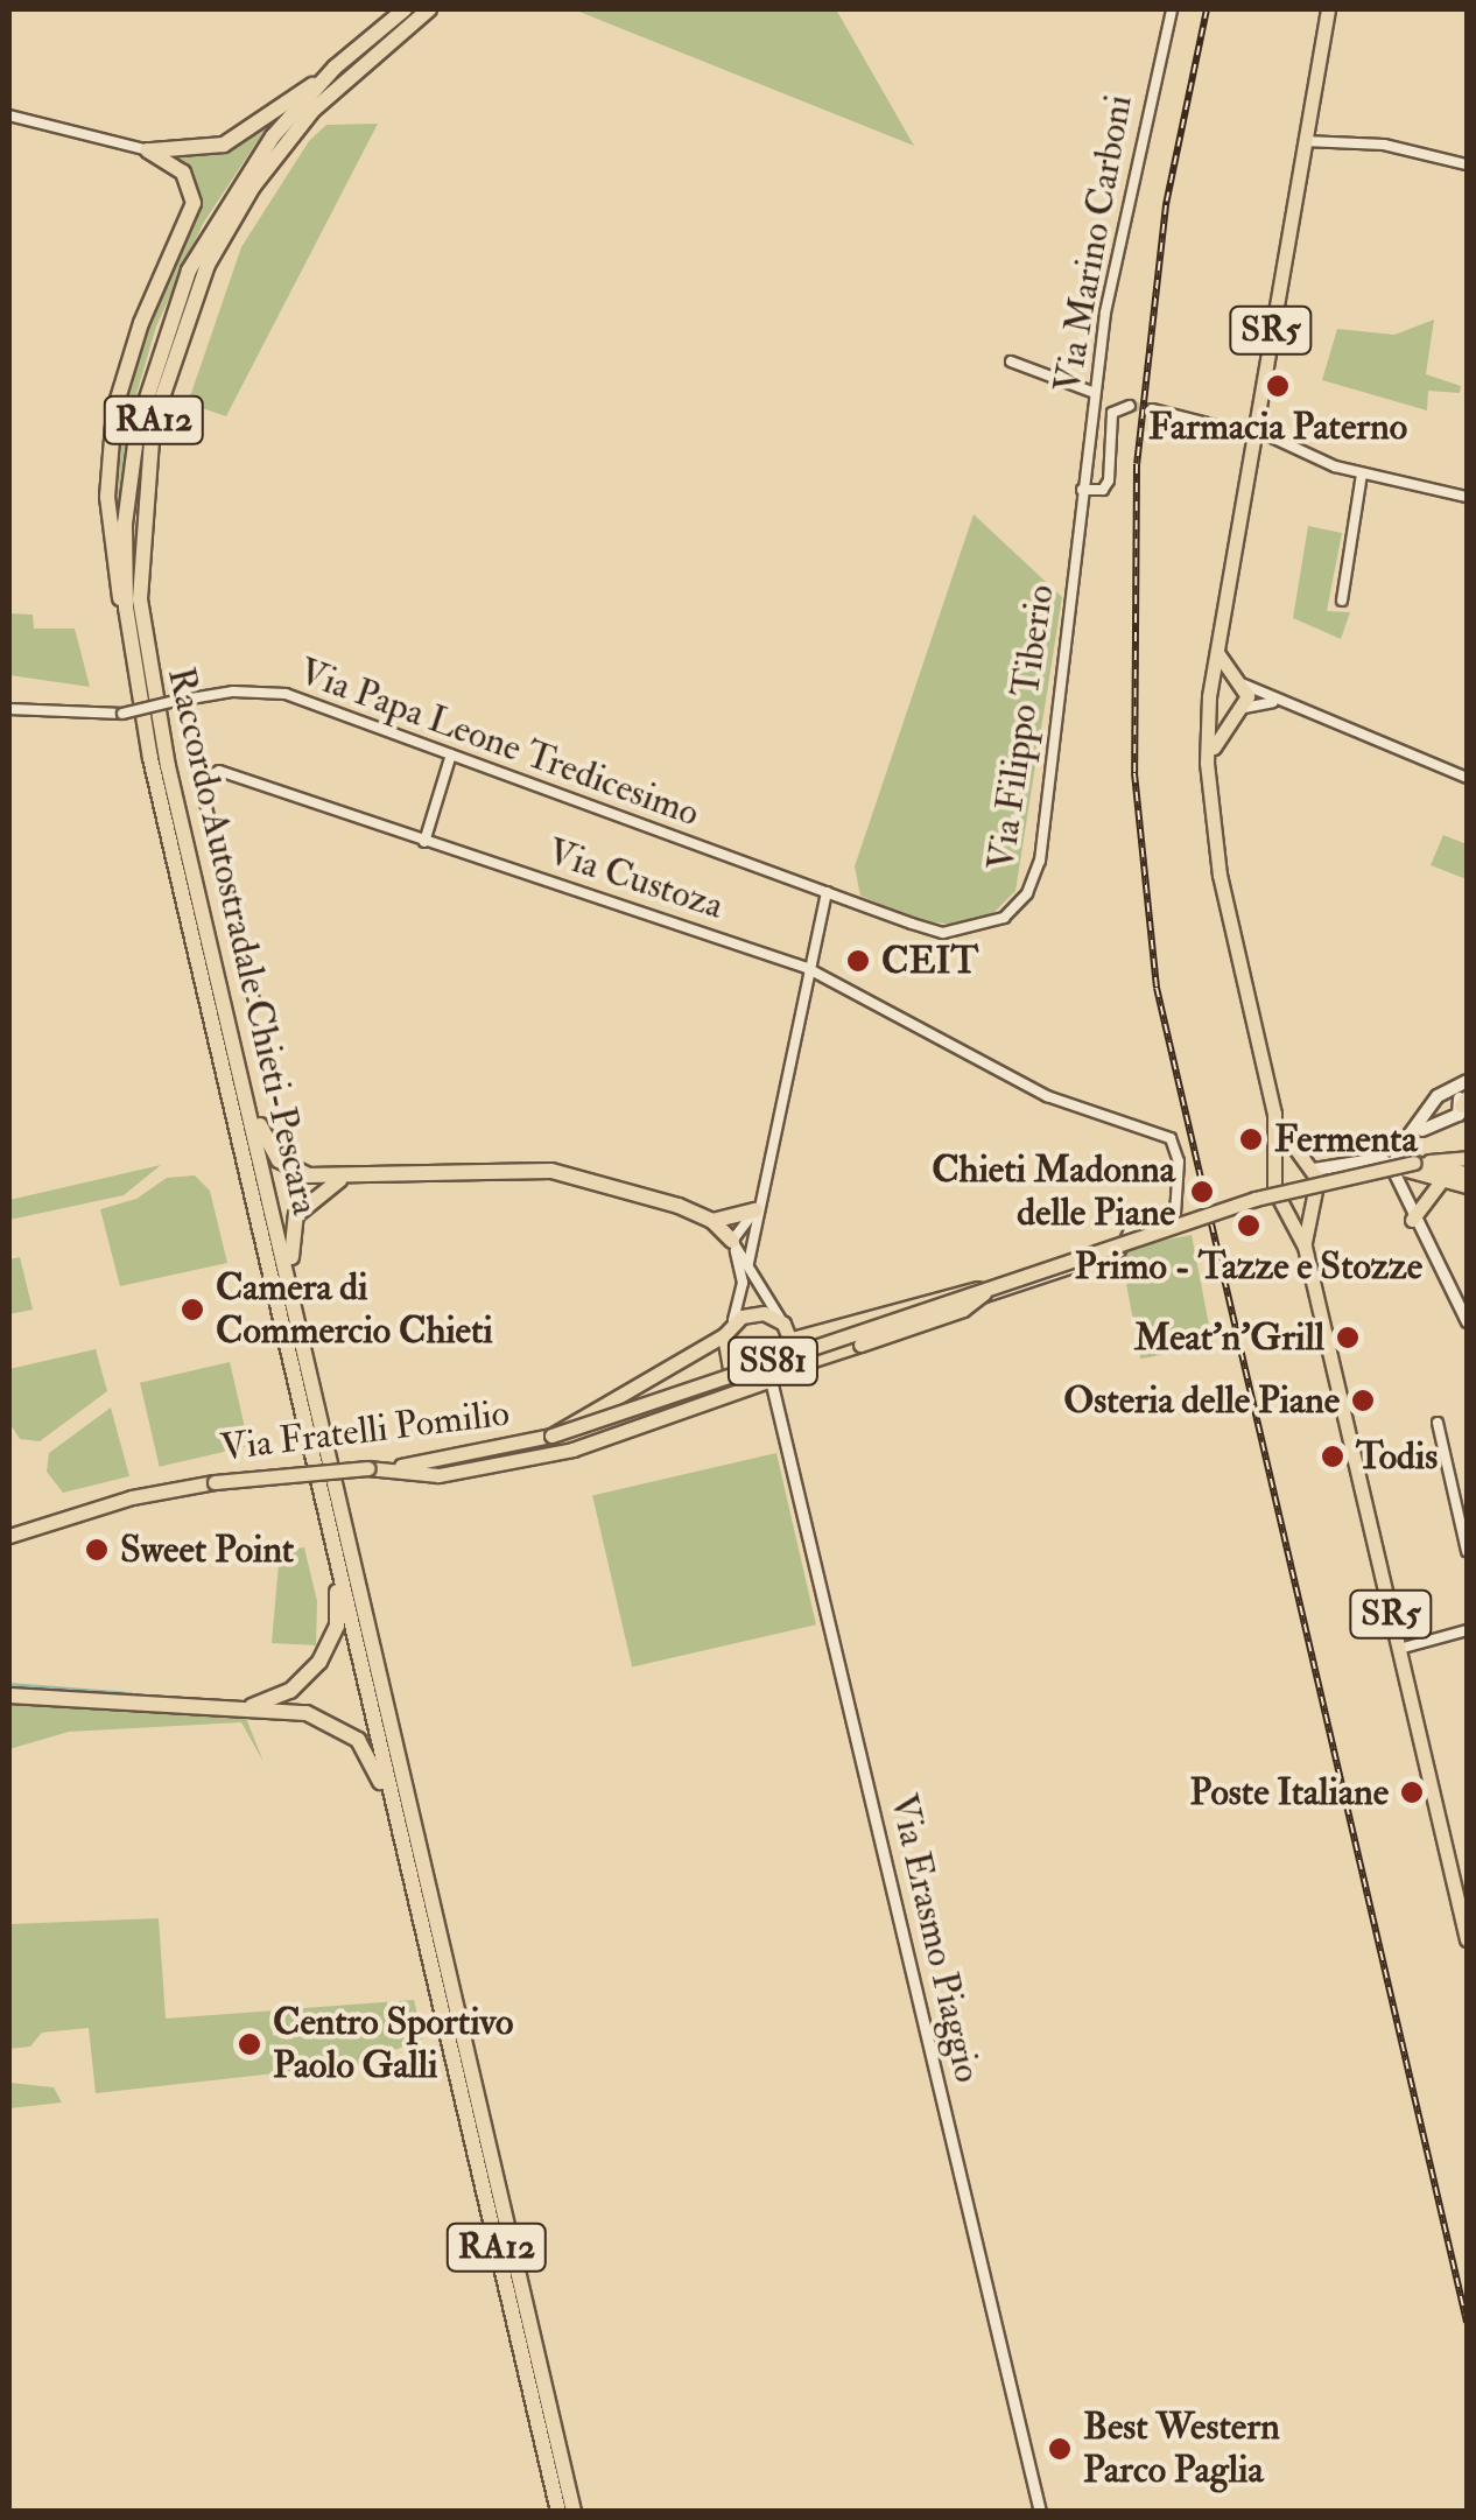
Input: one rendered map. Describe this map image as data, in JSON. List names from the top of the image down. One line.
{"streets":{"highway":["RA12","Raccordo Autostradale Chieti-Pescara"],"main road":["SR5","SS81","Via Fratelli Pomilio"],"street":["Via Marino Carboni","Via Filippo Tiberio","Via Papa Leone Tredicesimo","Via Custoza","Via Erasmo Piaggio"]},"crossings":[["Via Marino Carboni","Via Filippo Tiberio"],["Via Filippo Tiberio","Via Papa Leone Tredicesimo"],["Via Custoza","Via Erasmo Piaggio"],["SS81","Via Fratelli Pomilio"]],"places":["Farmacia Paterno","CEIT","Fermenta","Chieti Madonna delle Piane","Primo - Tazze e Stozze","Camera di Commercio Chieti","Meat'n'Grill","Osteria delle Piane","Todis","Sweet Point","Poste Italiane","Centro Sportivo Paolo Galli","Best Western Parco Paglia"]}
